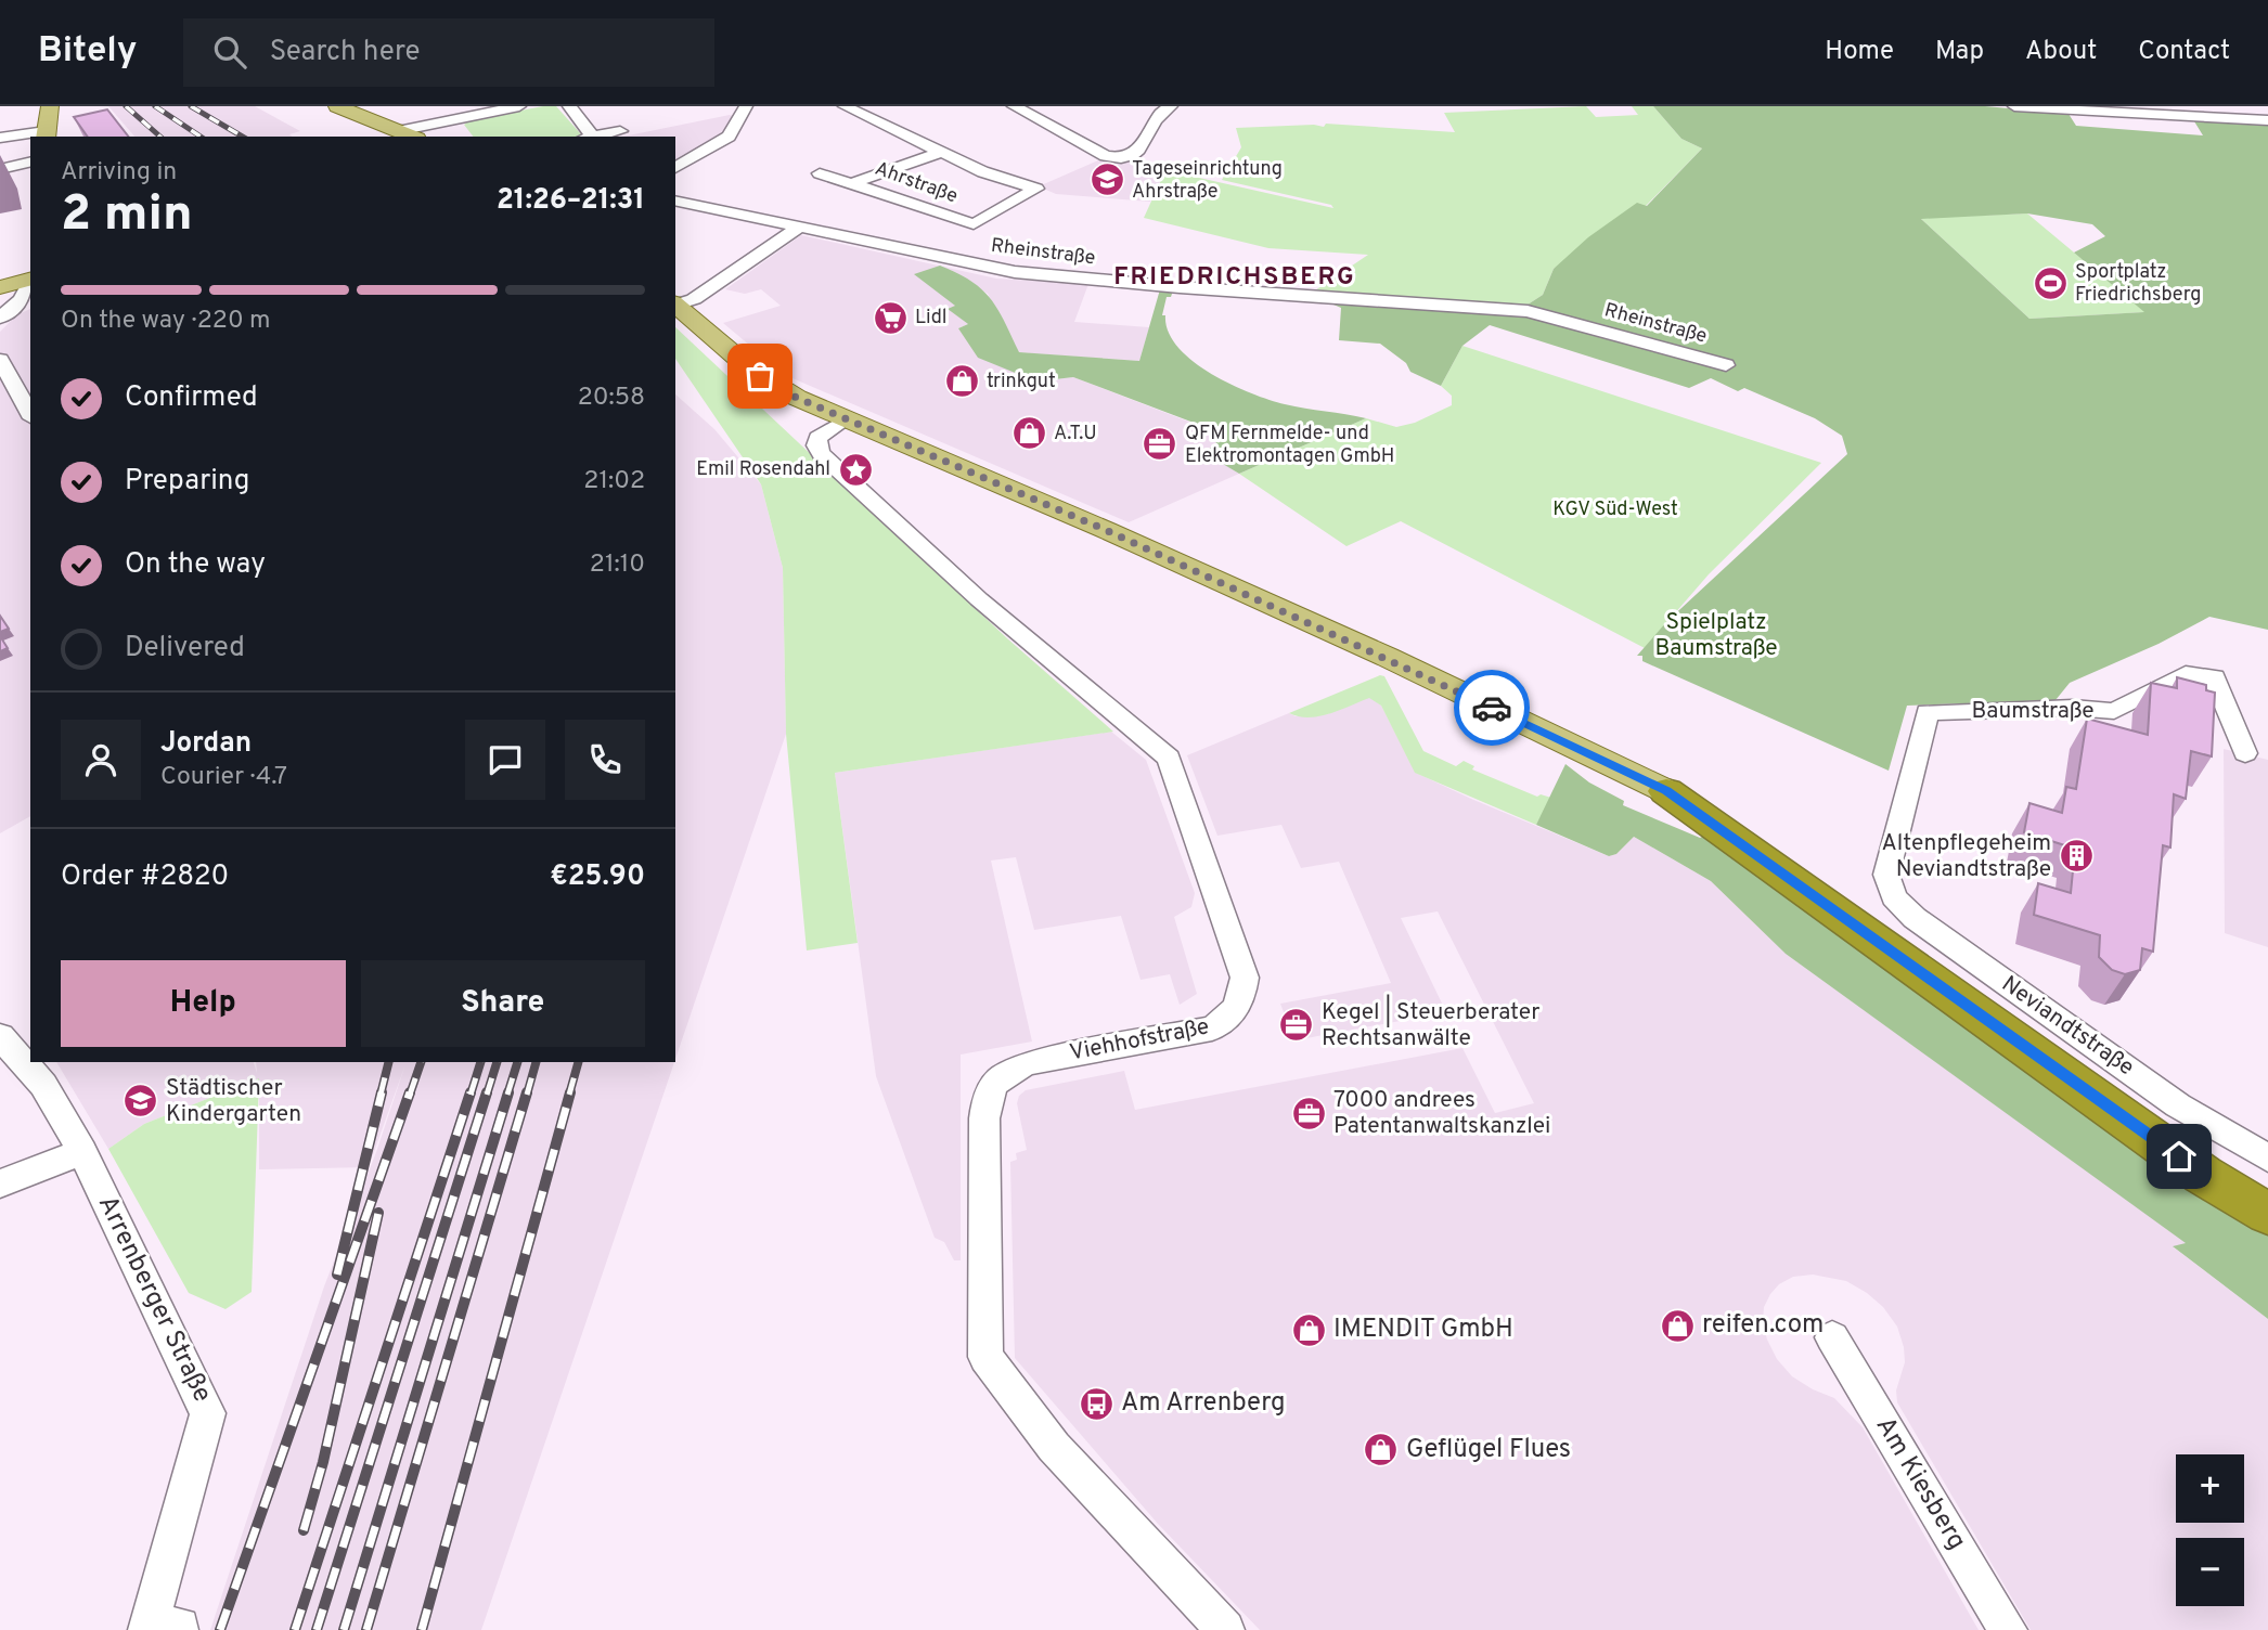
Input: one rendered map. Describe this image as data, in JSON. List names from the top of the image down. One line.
{"streets":{"street":["Ahrstraße","Rheinstraße","Baumstraße","Neviandtstraße","Viehhofstraße","Arrenberger Straße","Am Kiesberg"]},"crossings":[["Baumstraße","Neviandtstraße"]],"districts":["FRIEDRICHSBERG"],"parks":["KGV Süd-West","Spielplatz Baumstraße"],"places":{"school or university":["Tageseinrichtung Ahrstraße","Städtischer Kindergarten"],"sports":["Sportplatz Friedrichsberg"],"supermarket":["Lidl"],"shop":["trinkgut","A.T.U","reifen.com","IMENDIT GmbH","Geflügel Flues"],"office":["QFM Fernmelde- und Elektromontagen GmbH","Kegel | Steuerberater Rechtsanwälte","7000 andrees Patentanwaltskanzlei"],"place":["Emil Rosendahl"],"building":["Altenpflegeheim Neviandtstraße"],"bus stop":["Am Arrenberg"]},"page":{"header":"Bitely","search":"Search here","nav":["Home","Map","About","Contact"],"heading":["2 min","Arriving in","21:26–21:31"],"panel":["Jordan","Courier · 4.7","Order #2820","€25.90"],"bar":"On the way · 220 m","list":[["Confirmed","20:58"],["Preparing","21:02"],["On the way","21:10"],"Delivered"],"buttons":["Help","Share"],"map_buttons":["+","−"]}}
